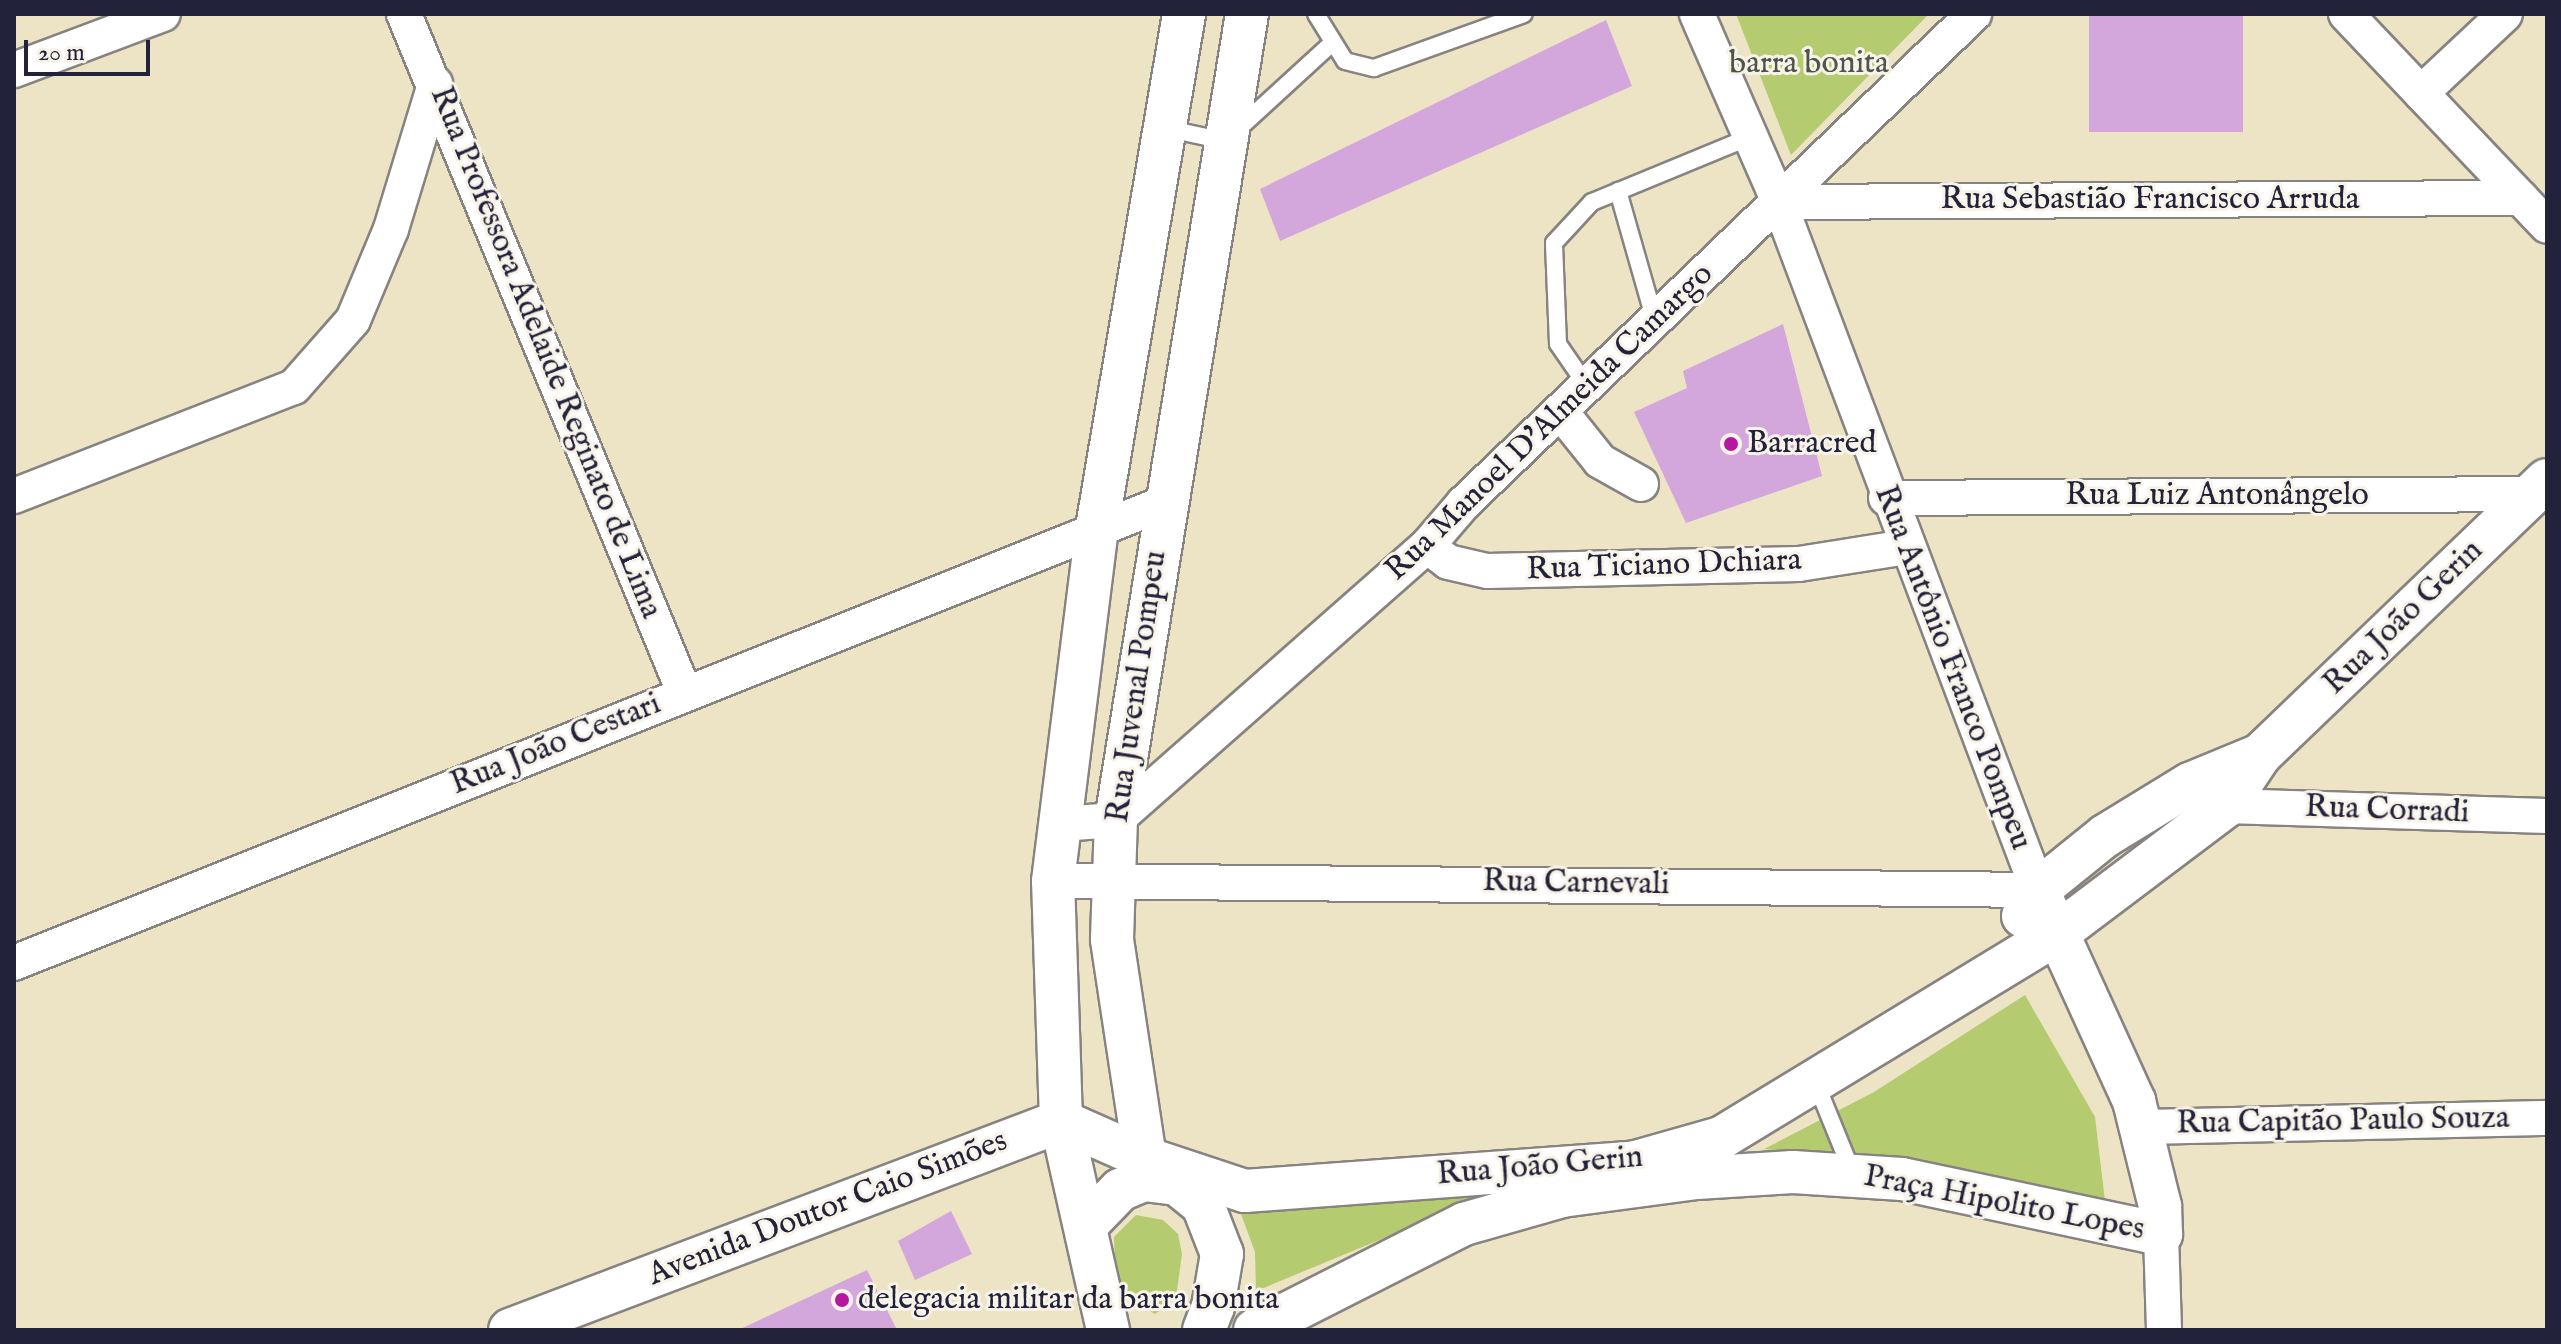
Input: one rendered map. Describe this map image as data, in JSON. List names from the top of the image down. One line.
{"streets":{"street":["Rua Sebastião Francisco Arruda","Rua Professora Adelaide Reginato de Lima","Rua Manoel D'Almeida Camargo","Rua Luiz Antonângelo","Rua Ticiano Dchiara","Rua João Gerin","Rua Antônio Franco Pompeu","Rua Juvenal Pompeu","Rua João Cestari","Rua Corradi","Rua Carnevali","Rua Capitão Paulo Souza","Praça Hipolito Lopes","Avenida Doutor Caio Simões"]},"crossings":[["Rua Sebastião Francisco Arruda","Rua Manoel D'Almeida Camargo"],["Rua Sebastião Francisco Arruda","Rua Antônio Franco Pompeu"],["Rua Professora Adelaide Reginato de Lima","Rua João Cestari"],["Rua Manoel D'Almeida Camargo","Rua Ticiano Dchiara"],["Rua Manoel D'Almeida Camargo","Rua Antônio Franco Pompeu"],["Rua Manoel D'Almeida Camargo","Rua Juvenal Pompeu"],["Rua Luiz Antonângelo","Rua João Gerin"],["Rua Luiz Antonângelo","Rua Antônio Franco Pompeu"],["Rua Ticiano Dchiara","Rua Antônio Franco Pompeu"],["Rua João Gerin","Rua Antônio Franco Pompeu"],["Rua João Gerin","Rua Juvenal Pompeu"],["Rua João Gerin","Rua Corradi"],["Rua João Gerin","Rua Carnevali"],["Rua Antônio Franco Pompeu","Rua Carnevali"],["Rua Antônio Franco Pompeu","Rua Capitão Paulo Souza"],["Rua Antônio Franco Pompeu","Praça Hipolito Lopes"],["Rua Juvenal Pompeu","Rua João Cestari"],["Rua Juvenal Pompeu","Rua Carnevali"],["Rua Juvenal Pompeu","Avenida Doutor Caio Simões"]],"parks":["barra bonita"],"places":["Barracred","delegacia militar da barra bonita"],"scale_bar":"20 m"}
